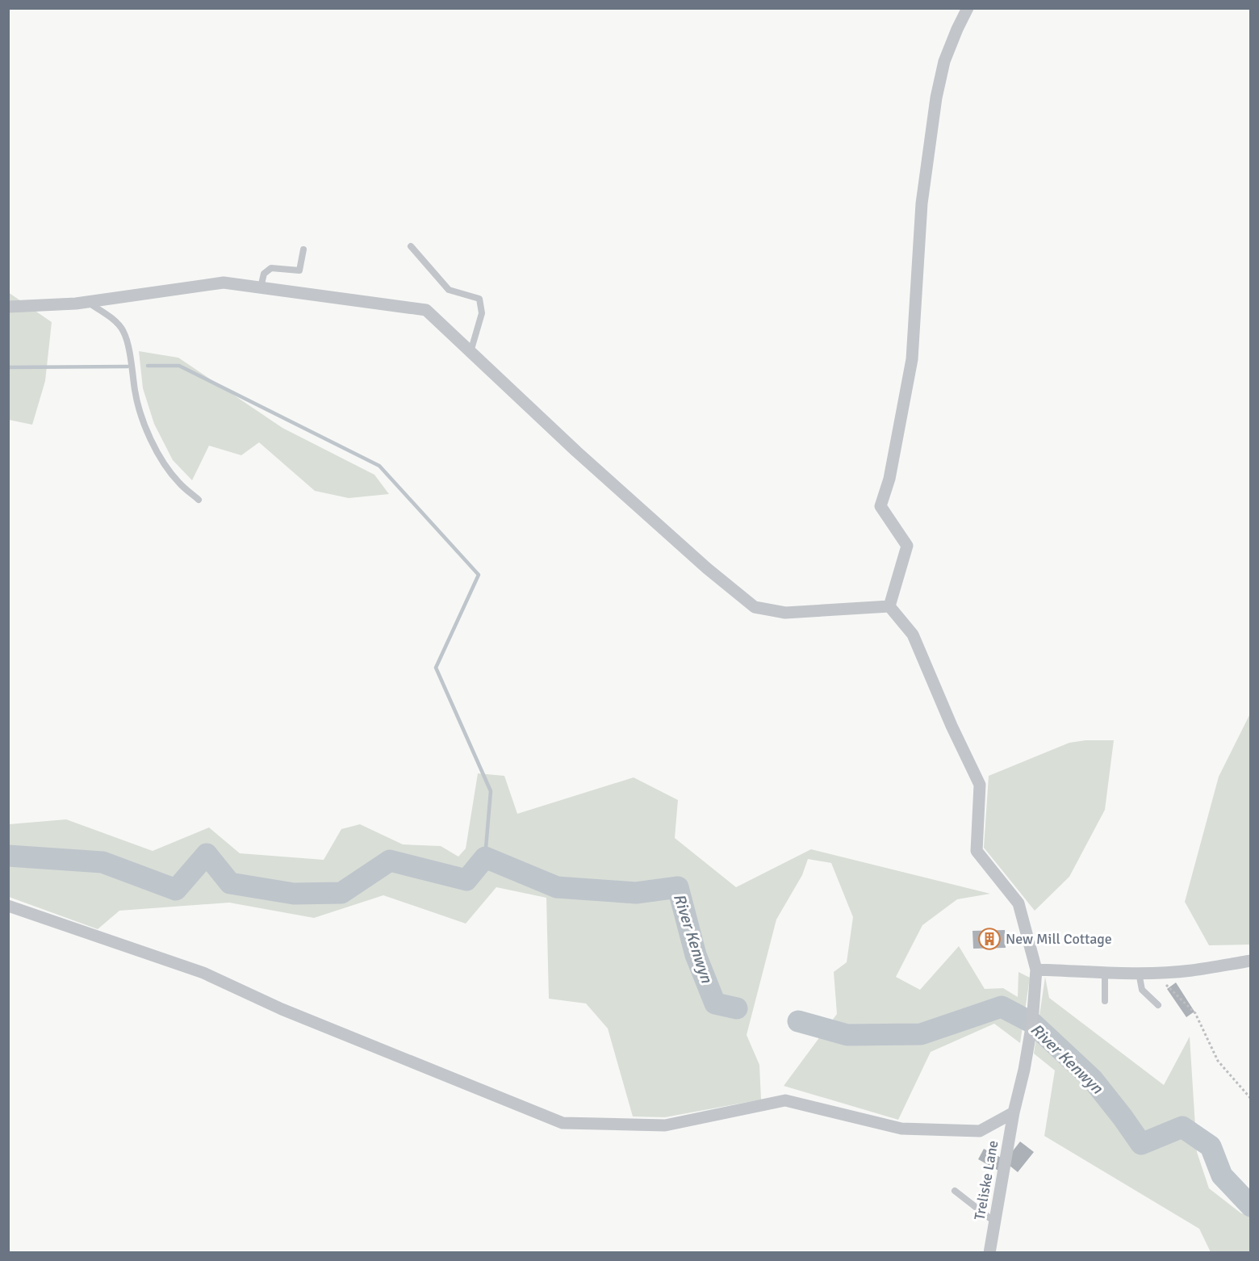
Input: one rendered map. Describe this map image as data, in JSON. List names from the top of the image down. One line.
{"streets":{"street":["Treliske Lane"]},"water":["River Kenwyn"],"places":{"building":["New Mill Cottage"]}}
